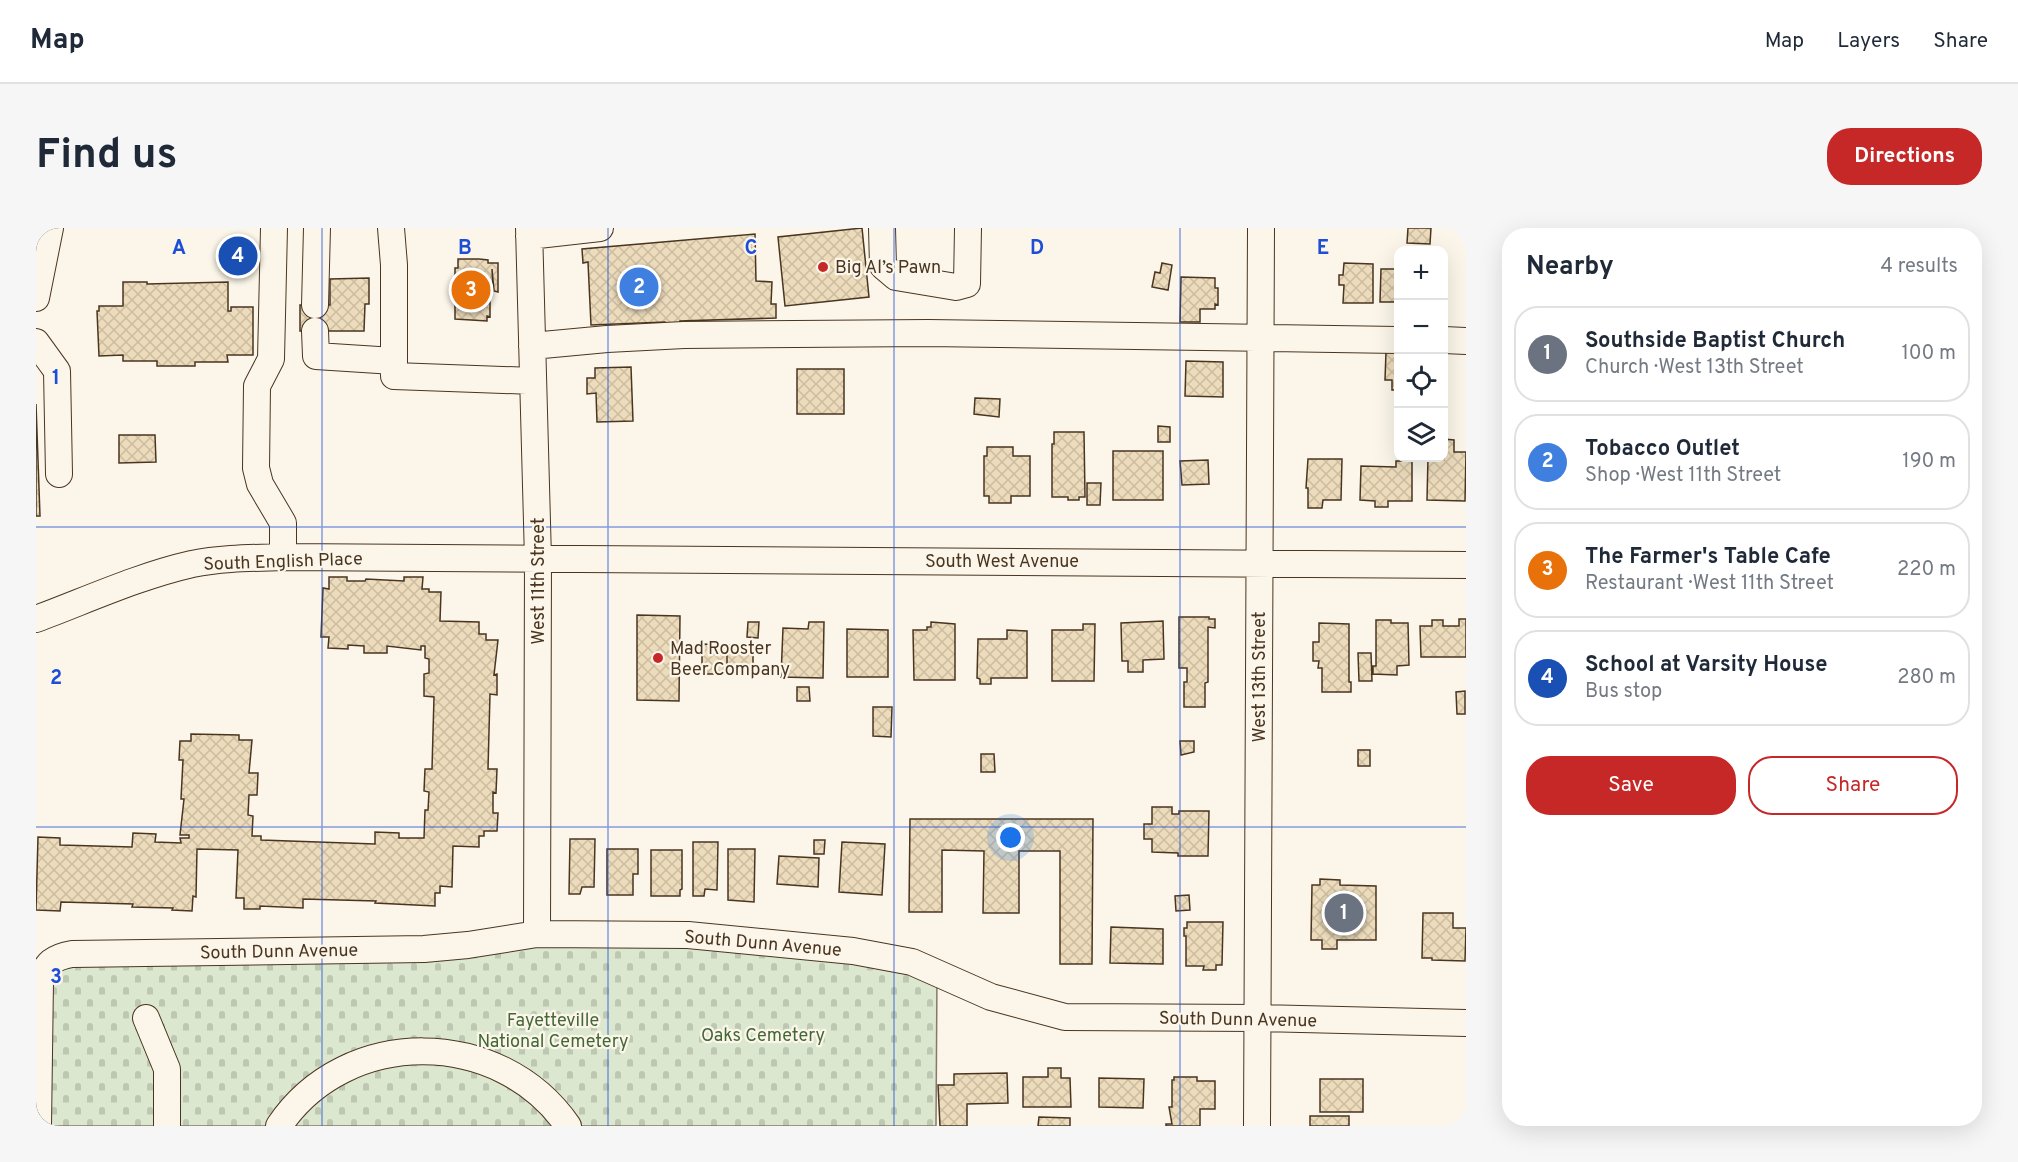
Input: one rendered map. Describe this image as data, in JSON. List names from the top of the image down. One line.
{"streets":{"street":["South English Place","South West Avenue","West 11th Street","West 13th Street","South Dunn Avenue"]},"crossings":[["South English Place","South West Avenue"],["South English Place","West 11th Street"],["South West Avenue","West 11th Street"],["South West Avenue","West 13th Street"],["West 11th Street","South Dunn Avenue"],["West 13th Street","South Dunn Avenue"]],"parks":["Fayetteville National Cemetery","Oaks Cemetery"],"places":["Big Al’s Pawn","Mad Rooster Beer Company"],"page":{"header":"Map","nav":["Map","Layers","Share"],"buttons":["Directions",["Save","Share"]],"title":"Find us","heading":["Nearby","4 results"],"pins":["4","2","3","1"],"map_buttons":["+","−"],"list":[{"mark":"1","name":"Southside Baptist Church","note":"Church · West 13th Street","value":"100 m"},{"mark":"2","name":"Tobacco Outlet","note":"Shop · West 11th Street","value":"190 m"},{"mark":"3","name":"The Farmer's Table Cafe","note":"Restaurant · West 11th Street","value":"220 m"},{"mark":"4","name":"School at Varsity House","note":"Bus stop","value":"280 m"}]},"grid":{"columns":["A","B","C","D","E"],"rows":["1","2","3"]}}
